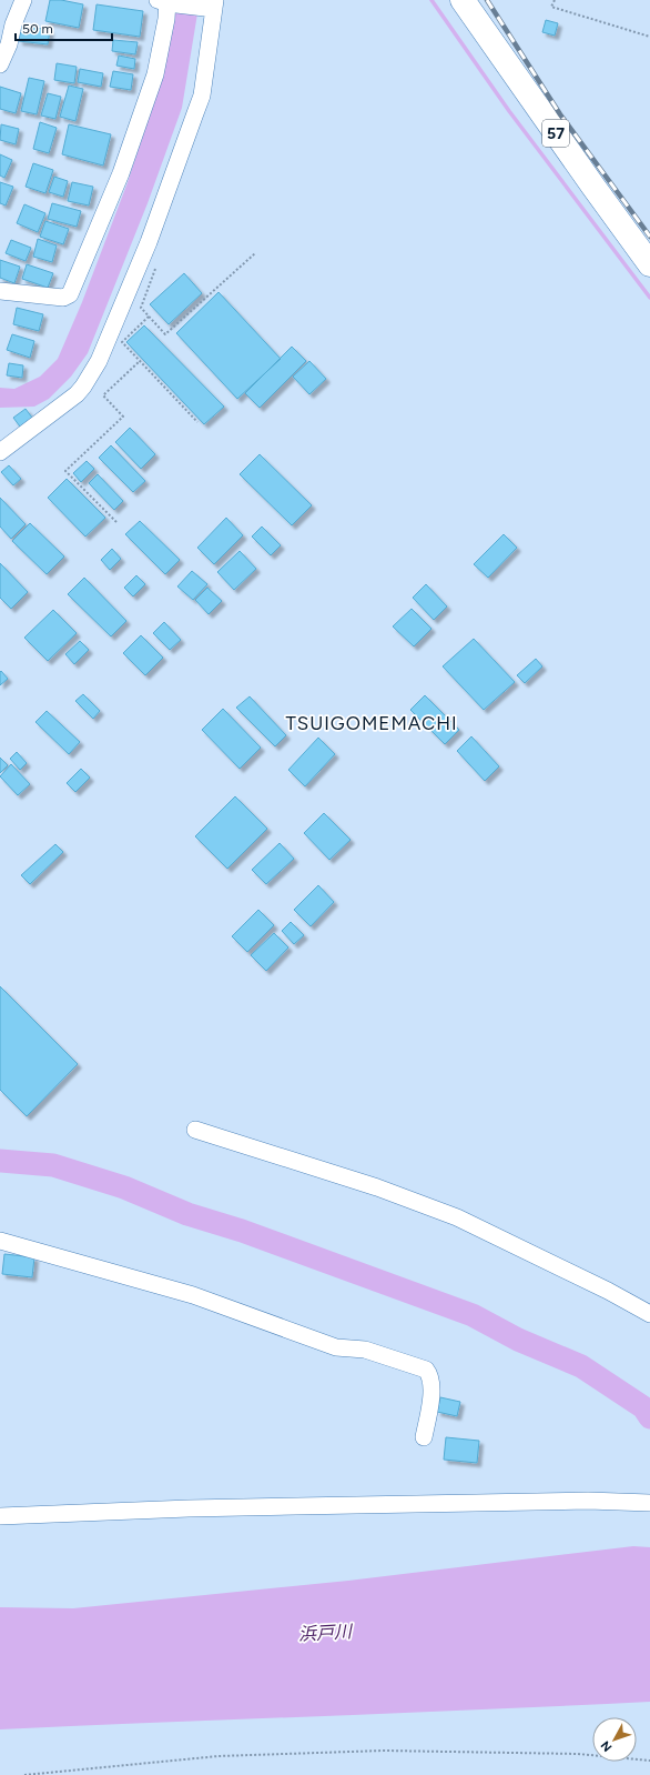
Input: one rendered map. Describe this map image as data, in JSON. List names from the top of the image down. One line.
{"streets":{"highway":["57"]},"districts":["TSUIGOMEMACHI"],"water":["浜戸川"],"scale_bar":"50 m","north":"bottom left"}
